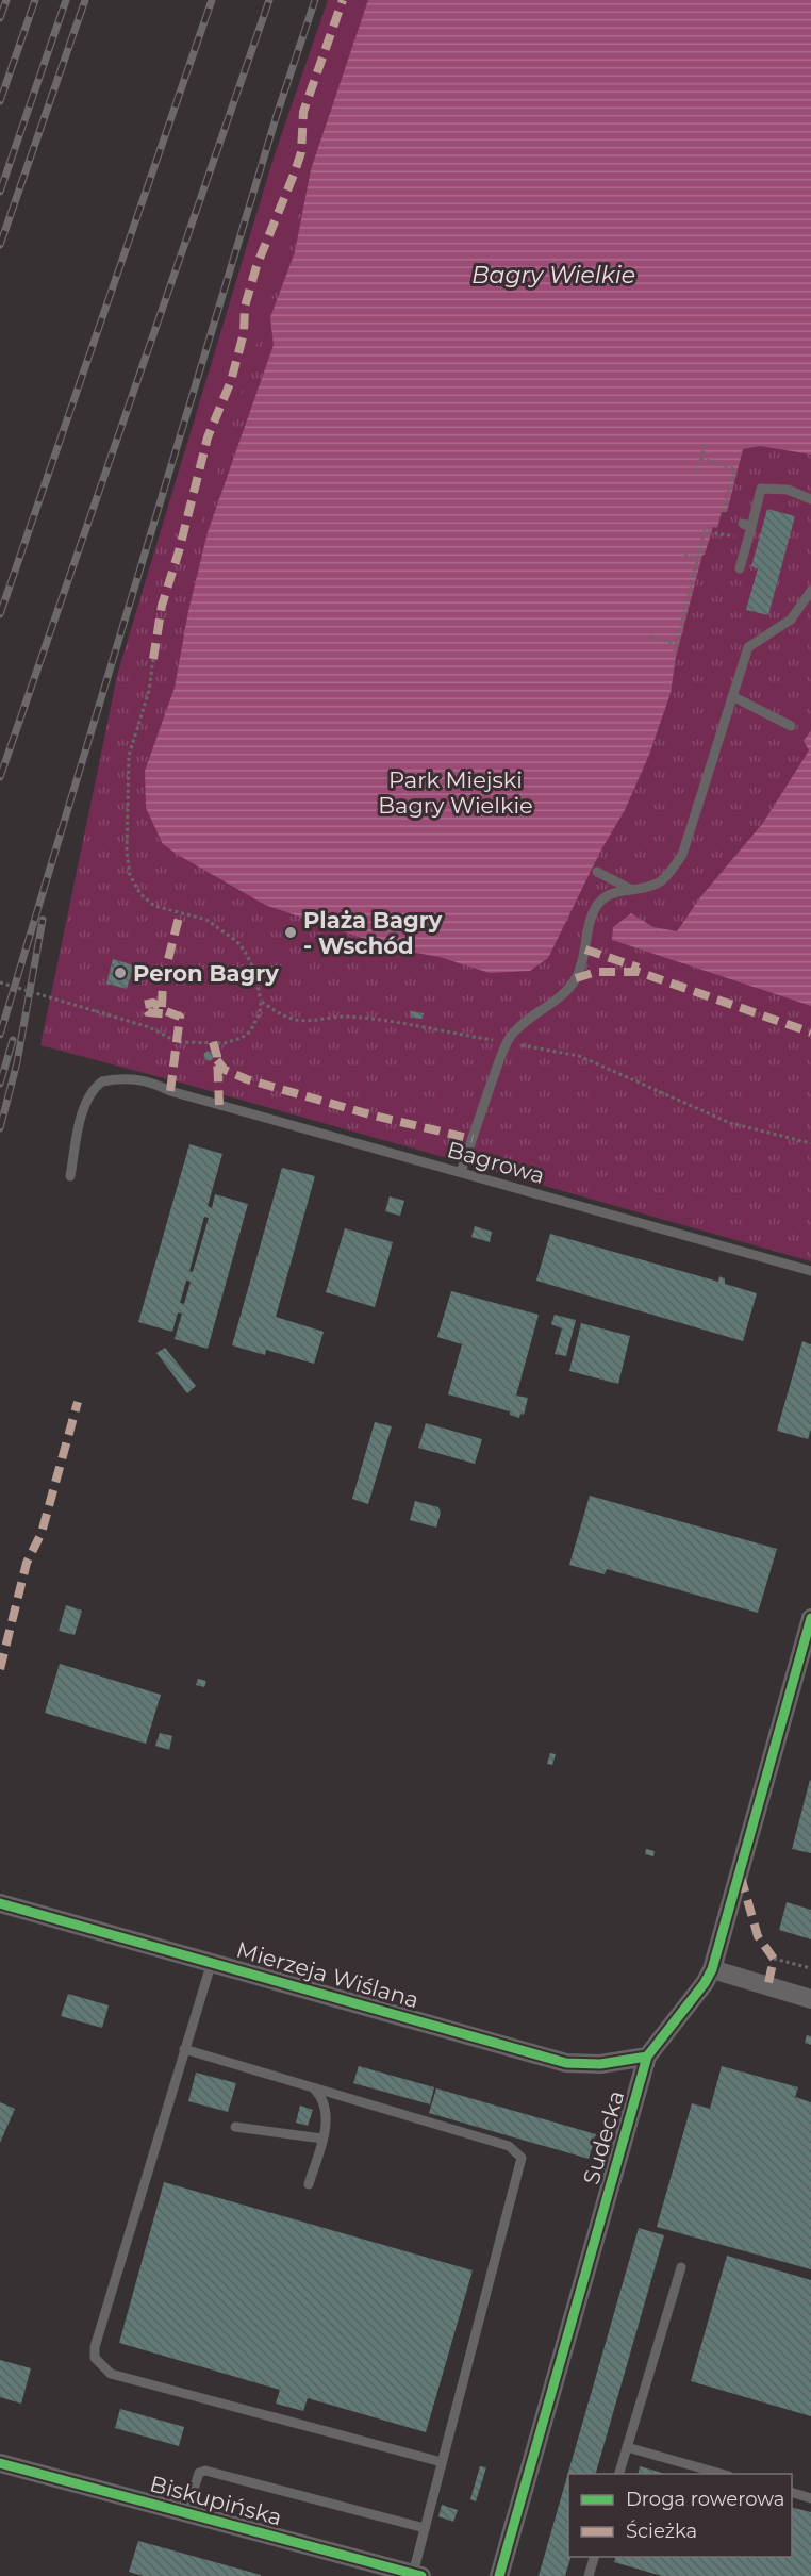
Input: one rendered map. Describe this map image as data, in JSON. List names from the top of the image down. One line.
{"streets":{"street":["Mierzeja Wiślana","Sudecka","Biskupińska"],"lane":["Bagrowa"]},"crossings":[["Mierzeja Wiślana","Sudecka"]],"water":["Bagry Wielkie"],"parks":["Park Miejski Bagry Wielkie"],"places":["Plaża Bagry - Wschód","Peron Bagry"],"legend":["Droga rowerowa","Ścieżka"]}
